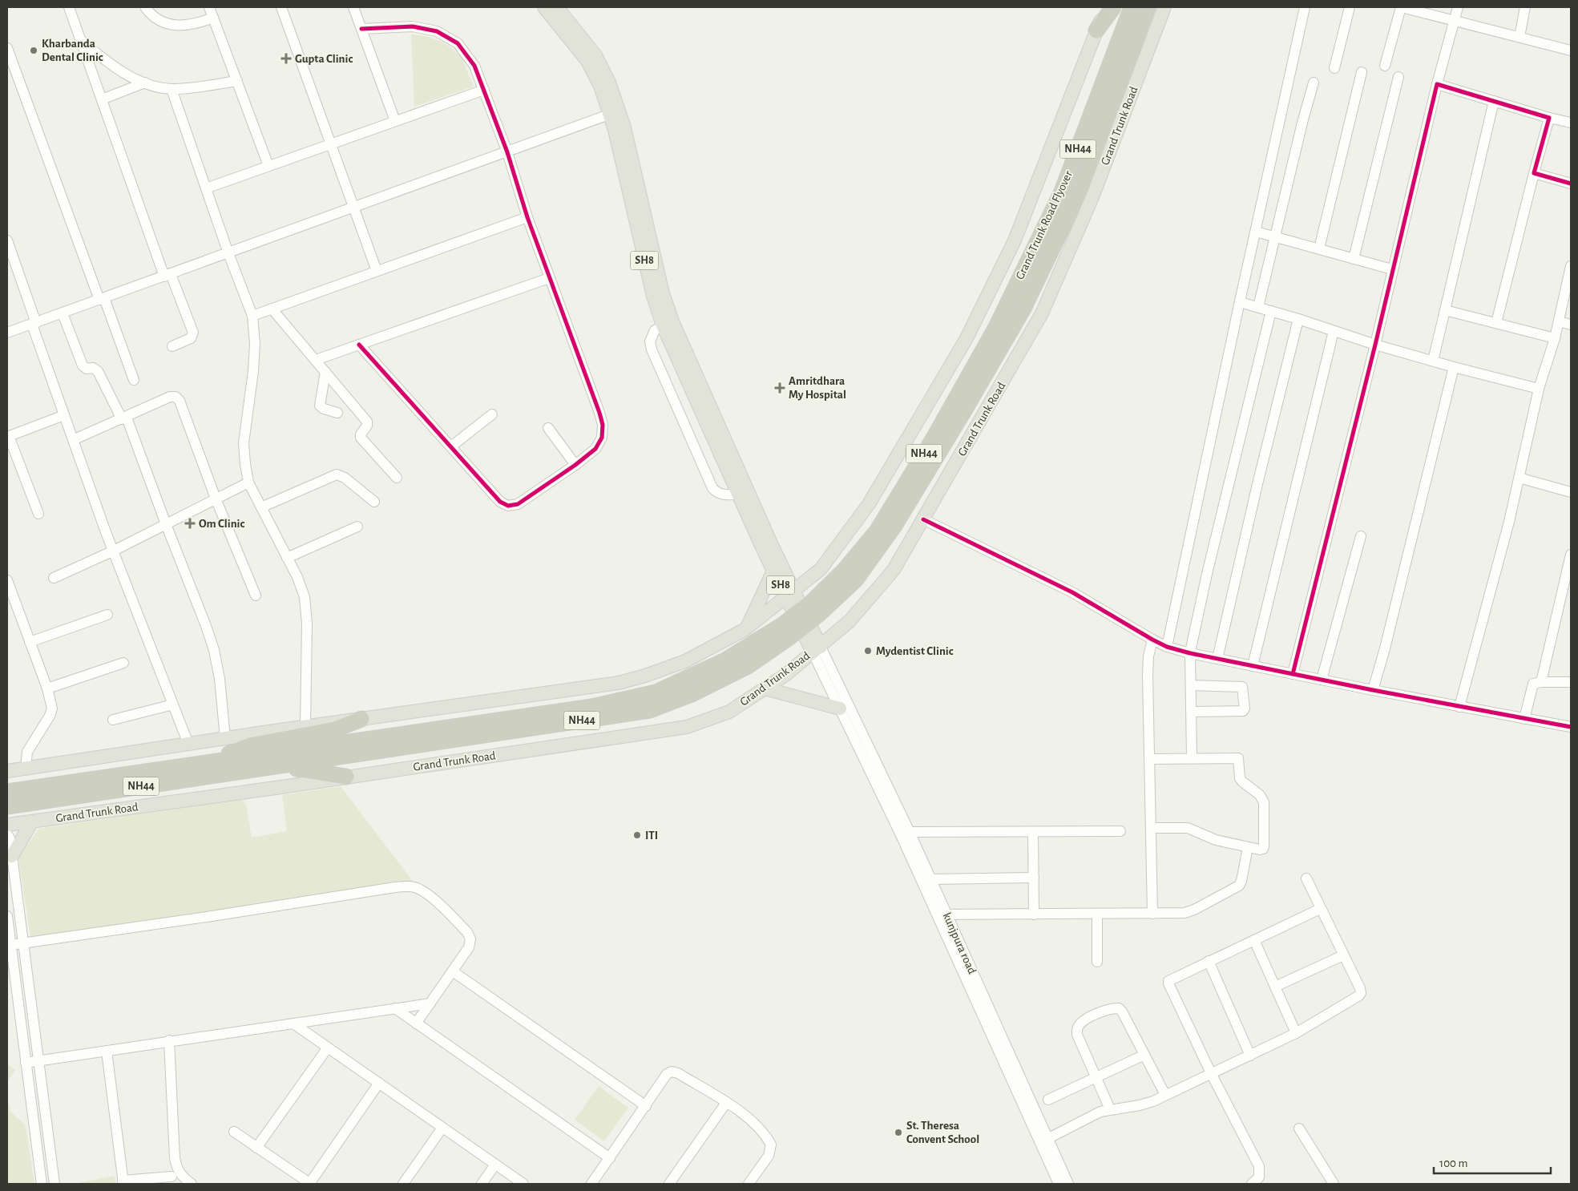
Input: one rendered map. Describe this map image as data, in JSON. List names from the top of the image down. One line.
{"streets":{"highway":["Grand Trunk Road","NH44","Grand Trunk Road Flyover"],"main road":["SH8"],"street":["kunjpura road"]},"crossings":[["Grand Trunk Road","Grand Trunk Road Flyover"],["Grand Trunk Road","SH8"],["Grand Trunk Road","kunjpura road"],["NH44","Grand Trunk Road Flyover"],["SH8","kunjpura road"]],"places":{"other":["Kharbanda Dental Clinic","Mydentist Clinic","ITI","St. Theresa Convent School"],"health":["Gupta Clinic","Amritdhara My Hospital","Om Clinic"]},"scale_bar":"100 m"}
